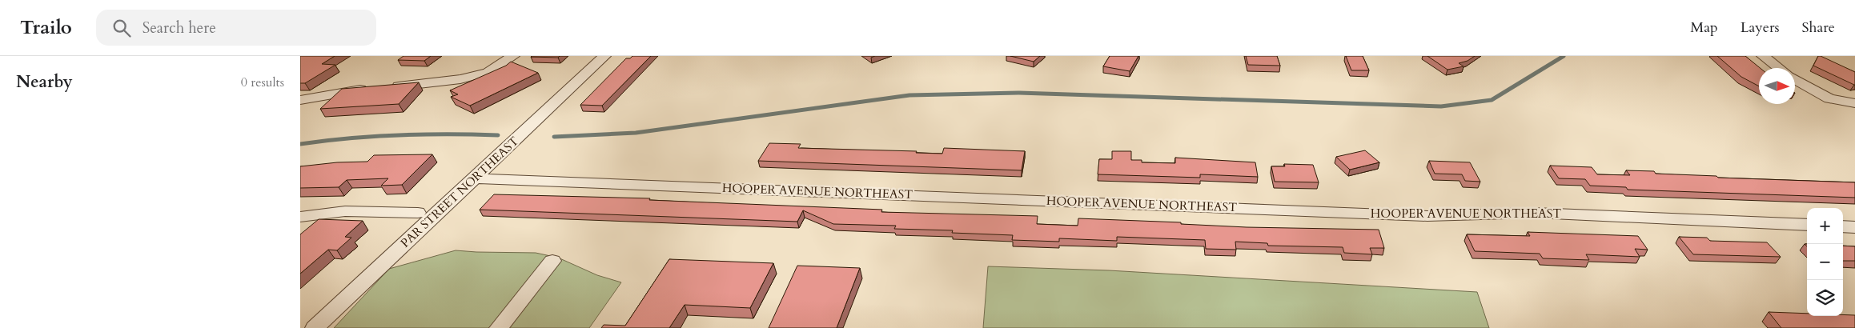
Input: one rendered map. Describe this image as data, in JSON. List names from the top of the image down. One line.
{"streets":{"street":["HOOPER AVENUE NORTHEAST","PAR STREET NORTHEAST"]},"crossings":[["HOOPER AVENUE NORTHEAST","PAR STREET NORTHEAST"]],"north":"right","page":{"header":"Trailo","search":"Search here","nav":["Map","Layers","Share"],"heading":["Nearby","0 results"],"map_buttons":["+","−"]}}
